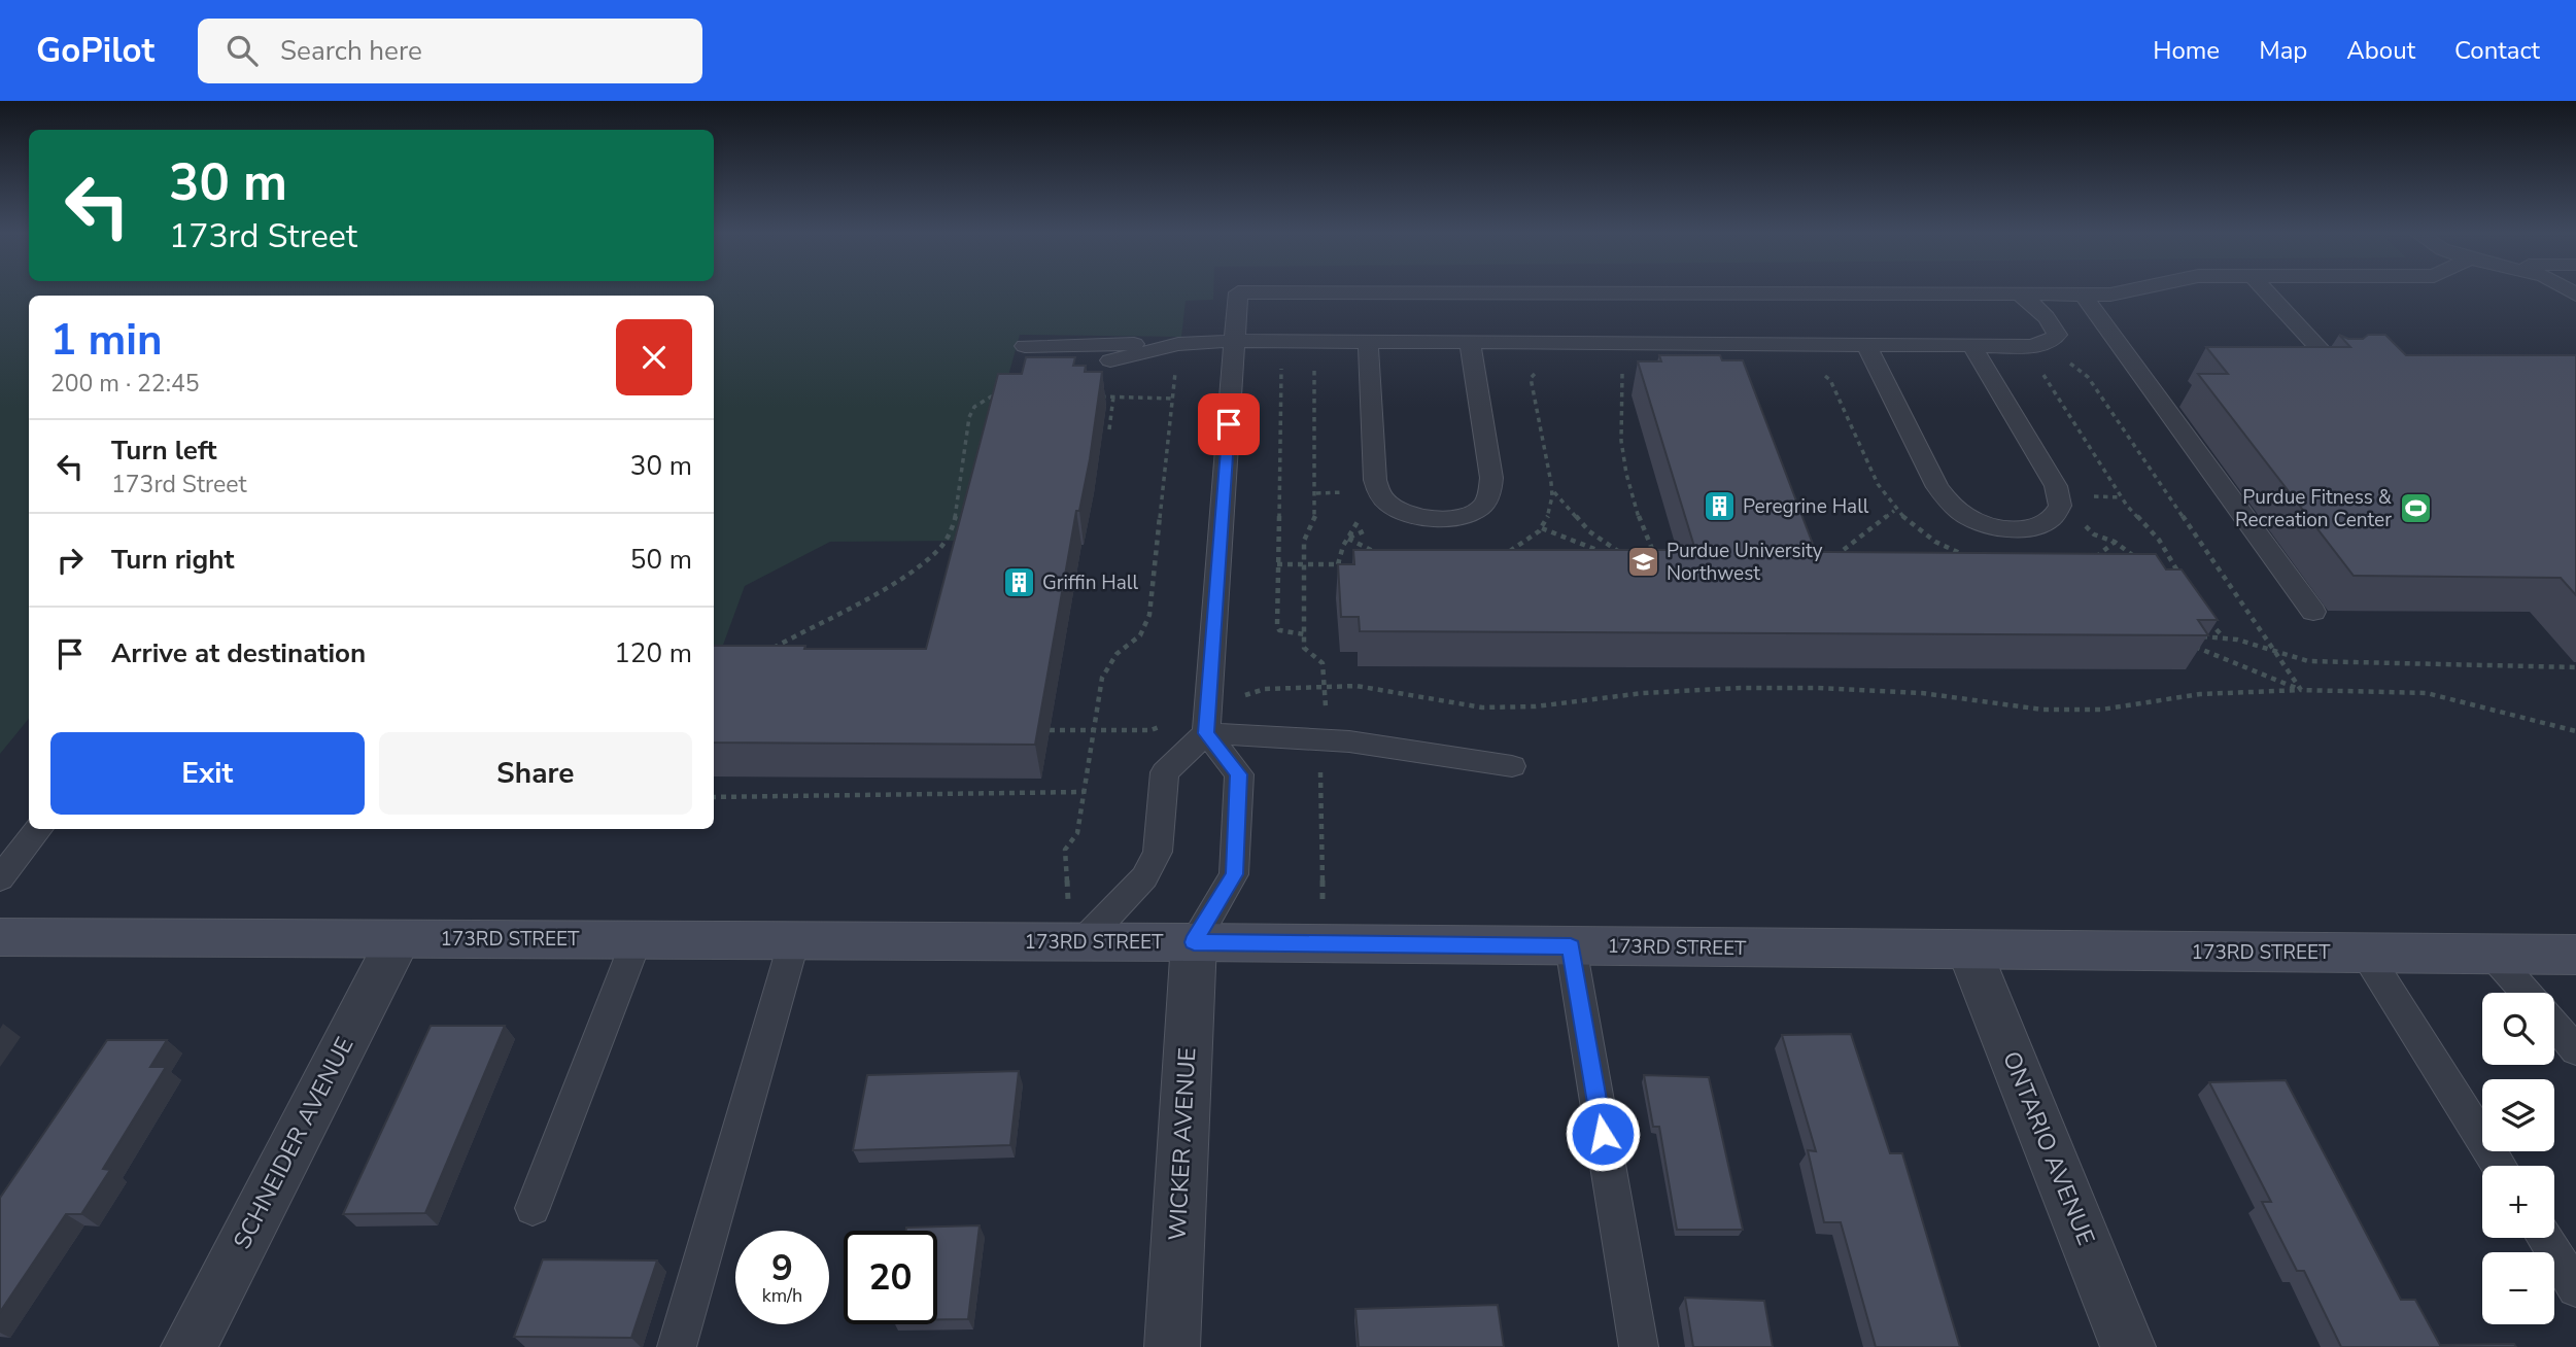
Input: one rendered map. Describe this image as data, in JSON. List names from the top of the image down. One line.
{"streets":{"street":["173RD STREET","SCHNEIDER AVENUE","WICKER AVENUE","ONTARIO AVENUE"]},"crossings":[["173RD STREET","SCHNEIDER AVENUE"],["173RD STREET","WICKER AVENUE"],["173RD STREET","ONTARIO AVENUE"]],"places":{"building":["Peregrine Hall","Griffin Hall"],"sports":["Purdue Fitness & Recreation Center"],"school or university":["Purdue University Northwest"]},"page":{"header":"GoPilot","search":"Search here","nav":["Home","Map","About","Contact"],"turn":["30 m","173rd Street"],"heading":["1 min","200 m · 22:45"],"list":[{"name":"Turn left","note":"173rd Street","value":"30 m"},{"name":"Turn right","value":"50 m"},{"name":"Arrive at destination","value":"120 m"}],"buttons":["Exit","Share"],"map_buttons":["+","−"],"speed":"9 km/h","limit":"20"}}
